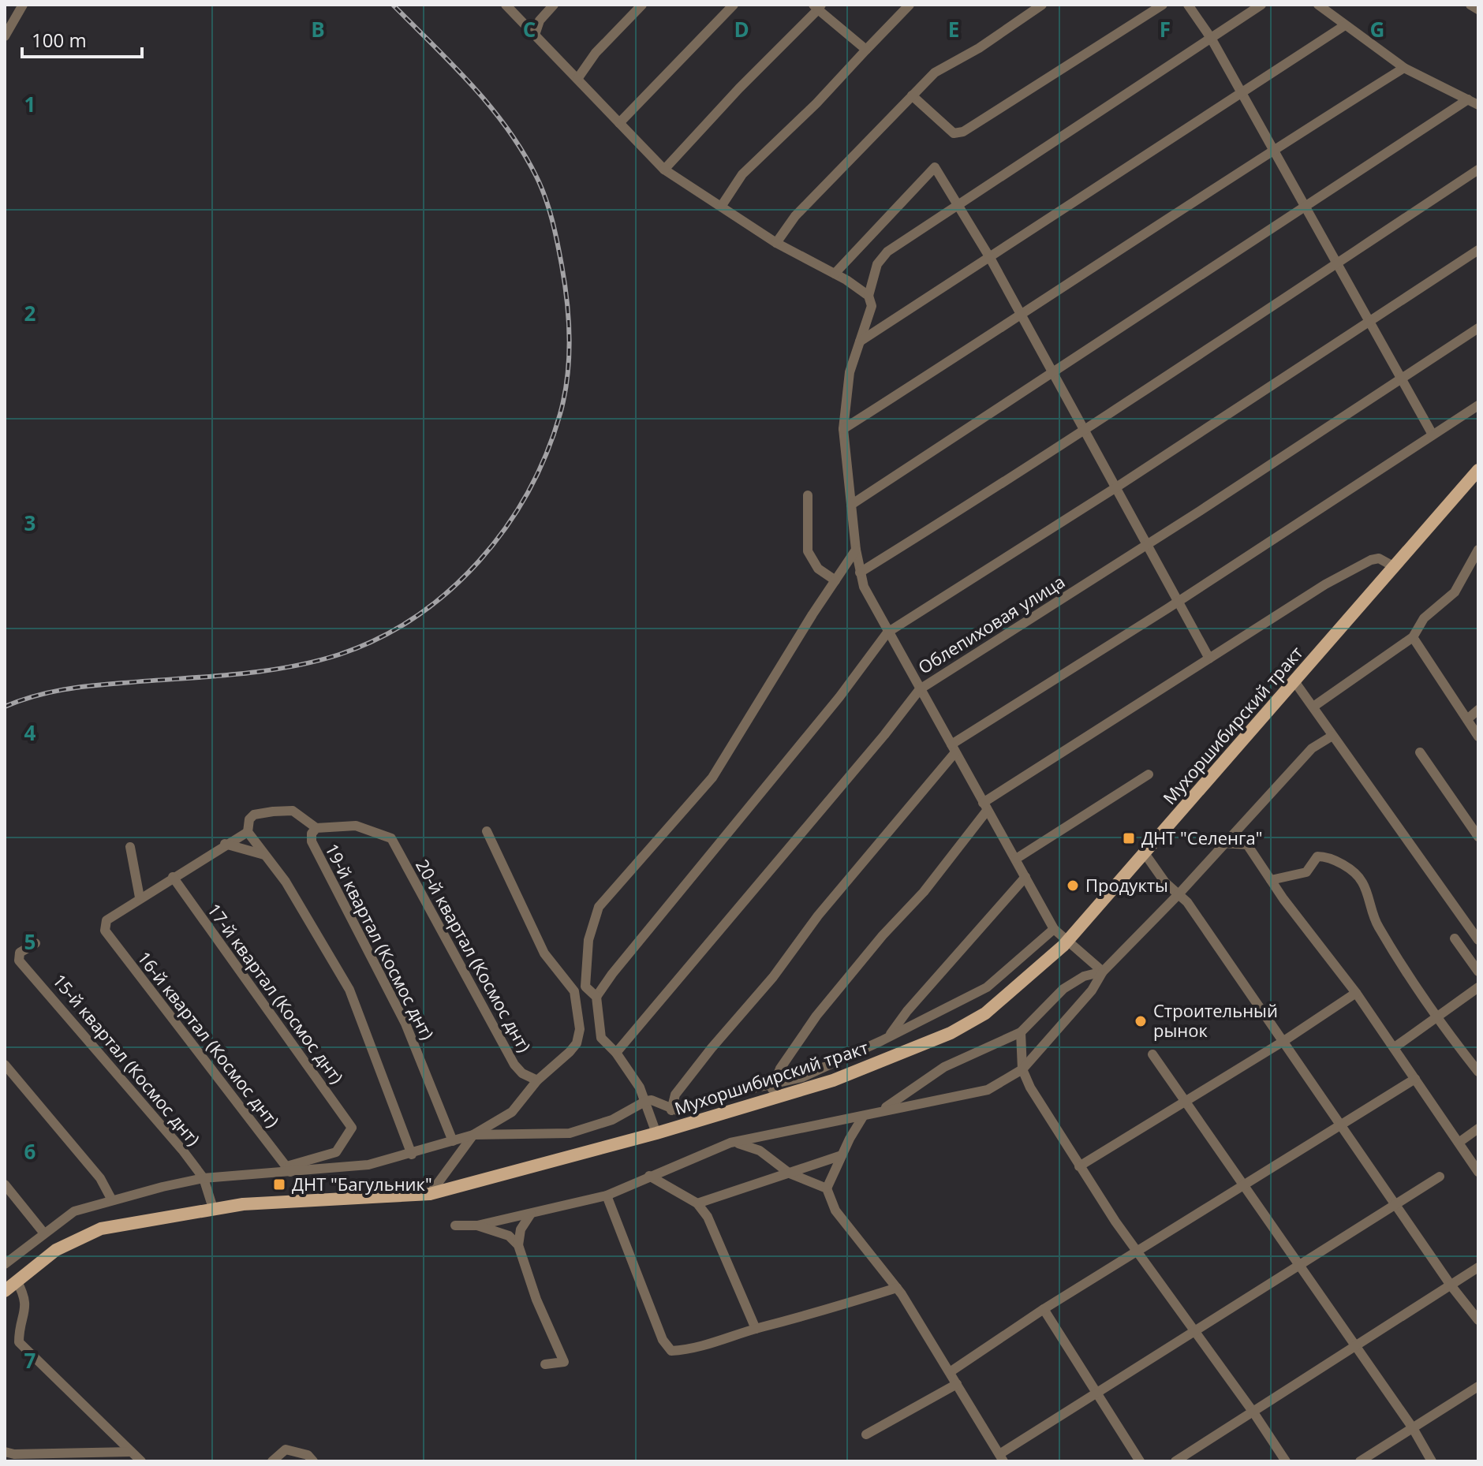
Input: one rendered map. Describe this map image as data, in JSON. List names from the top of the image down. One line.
{"streets":{"main road":["Мухоршибирский тракт"],"street":["Облепиховая улица","19-й квартал (Космос днт)","20-й квартал (Космос днт)","17-й квартал (Космос днт)","16-й квартал (Космос днт)","15-й квартал (Космос днт)"]},"crossings":[["Мухоршибирский тракт","15-й квартал (Космос днт)"],["19-й квартал (Космос днт)","20-й квартал (Космос днт)"],["17-й квартал (Космос днт)","16-й квартал (Космос днт)"]],"places":{"transit":["ДНТ \"Селенга\"","ДНТ \"Багульник\""],"other":["Продукты","Строительный рынок"]},"scale_bar":"100 m","grid":{"columns":["B","C","D","E","F","G"],"rows":["1","2","3","4","5","6","7"]}}
